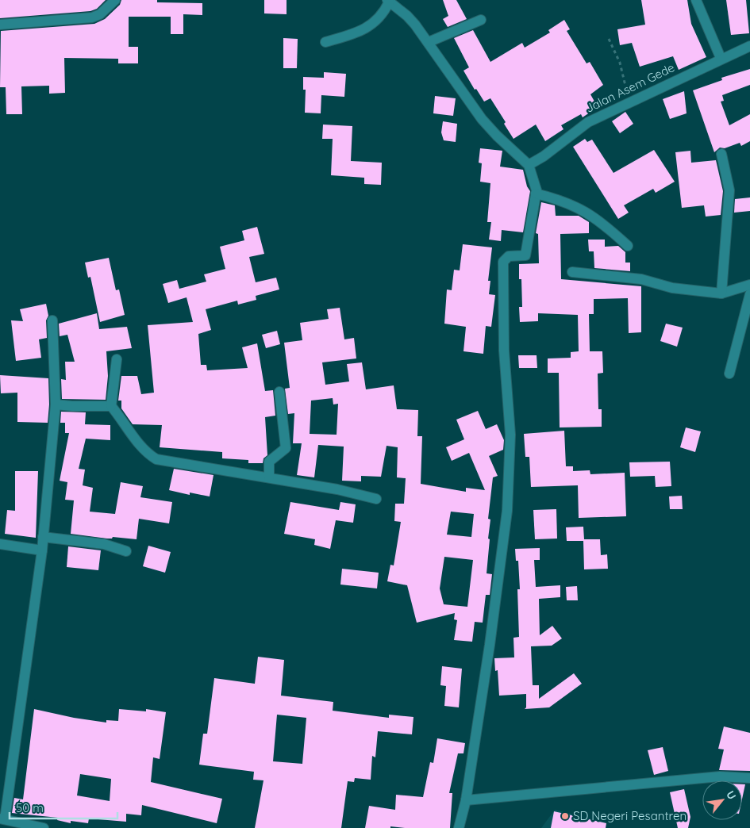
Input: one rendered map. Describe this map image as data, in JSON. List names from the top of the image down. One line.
{"streets":{"street":["Jalan Asem Gede"]},"places":["SD Negeri Pesantren"],"scale_bar":"50 m","north":"top right"}
